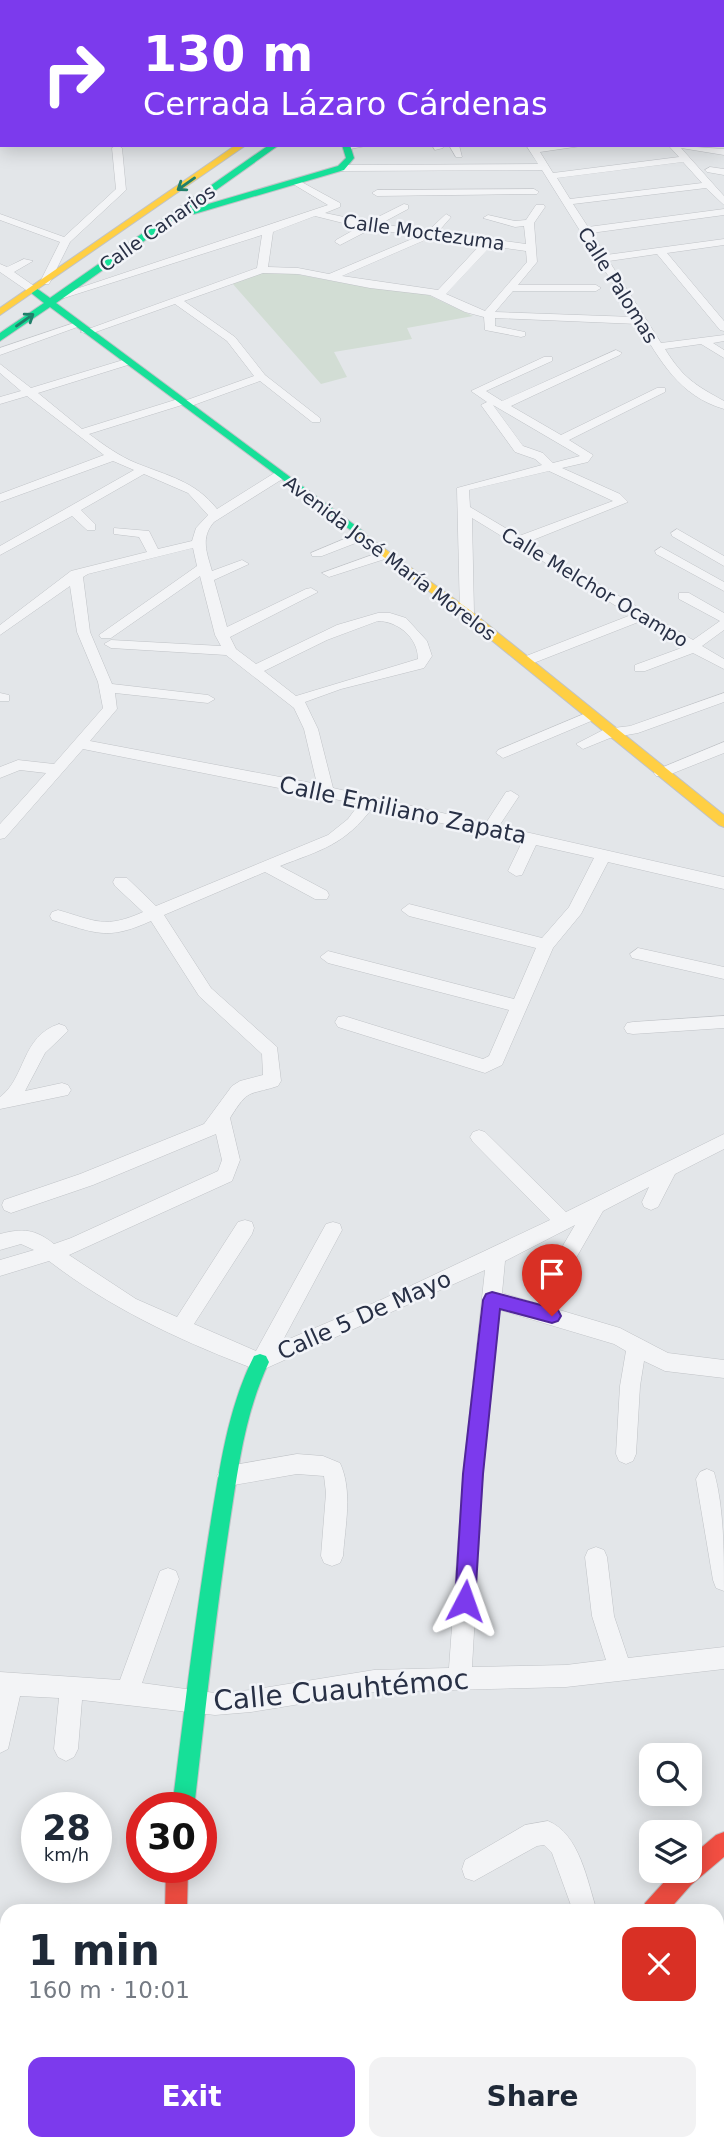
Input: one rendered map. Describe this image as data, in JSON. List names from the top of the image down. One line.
{"streets":{"street":["Calle Canarios","Calle Moctezuma","Calle Palomas","Avenida José María Morelos","Calle Melchor Ocampo","Calle Emiliano Zapata","Calle 5 De Mayo","Calle Cuauhtémoc"]},"crossings":[["Calle Canarios","Calle Moctezuma"],["Calle Canarios","Avenida José María Morelos"],["Calle Moctezuma","Avenida José María Morelos"],["Calle 5 De Mayo","Calle Cuauhtémoc"]],"page":{"turn":["130 m","Cerrada Lázaro Cárdenas"],"speed":"28 km/h","limit":"30","heading":["1 min","160 m · 10:01"],"buttons":["Exit","Share"]}}
